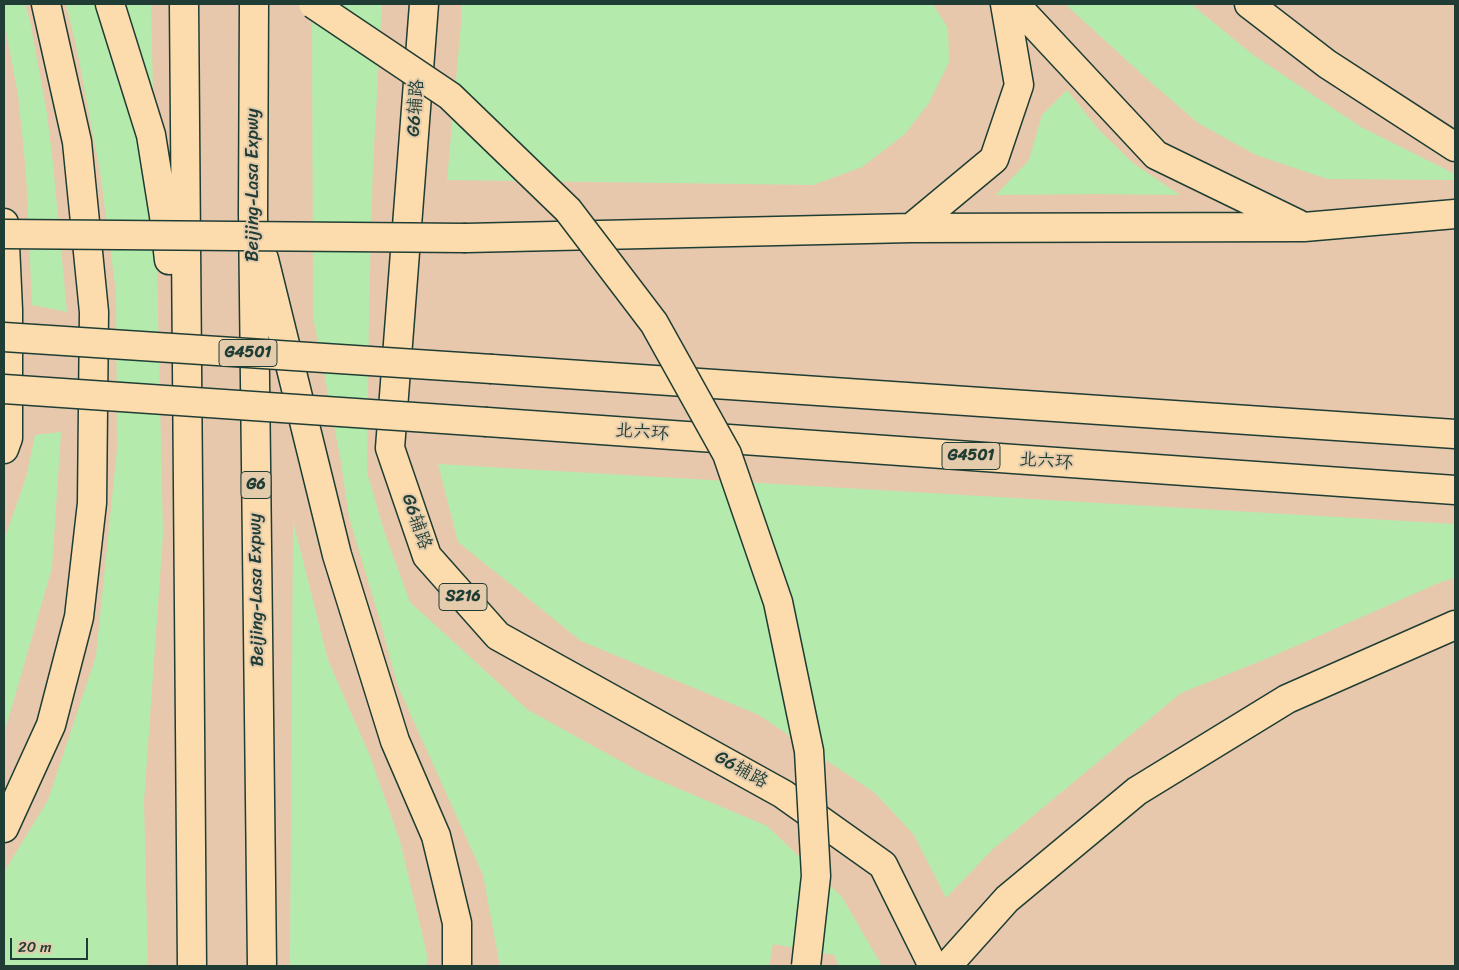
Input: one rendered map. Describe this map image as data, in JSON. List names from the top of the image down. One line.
{"streets":{"main road":["G6辅路","Beijing-Lasa Expwy","G4501","北六环","G6","S216"]},"scale_bar":"20 m"}
